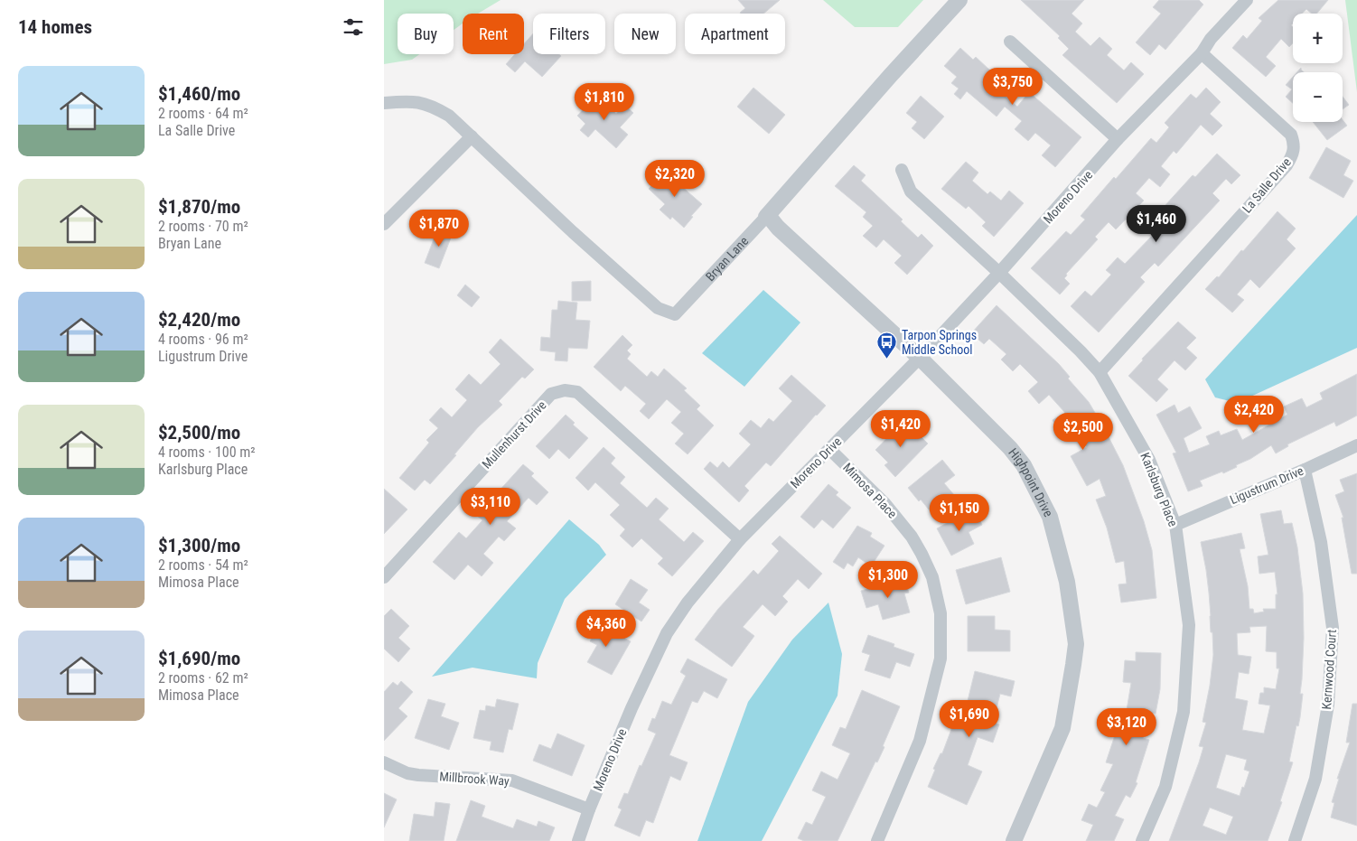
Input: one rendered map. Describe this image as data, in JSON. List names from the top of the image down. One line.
{"streets":{"street":["La Salle Drive","Moreno Drive","Bryan Lane","Mullenhurst Drive","Highpoint Drive","Ligustrum Drive","Karlsburg Place","Mimosa Place","Kernwood Court","Millbrook Way"]},"crossings":[["La Salle Drive","Moreno Drive"],["La Salle Drive","Karlsburg Place"],["Moreno Drive","Mullenhurst Drive"],["Moreno Drive","Highpoint Drive"],["Moreno Drive","Karlsburg Place"],["Moreno Drive","Mimosa Place"],["Moreno Drive","Millbrook Way"],["Bryan Lane","Highpoint Drive"],["Ligustrum Drive","Karlsburg Place"],["Ligustrum Drive","Kernwood Court"]],"places":{"bus stop":["Tarpon Springs Middle School"]},"page":{"heading":"14 homes","map_buttons":["+","−"],"chip":["Buy","Rent","Filters","New","Apartment"],"list":[{"name":"$1,460/mo","note":"2 rooms · 64 m² · La Salle Drive"},{"name":"$1,870/mo","note":"2 rooms · 70 m² · Bryan Lane"},{"name":"$2,420/mo","note":"4 rooms · 96 m² · Ligustrum Drive"},{"name":"$2,500/mo","note":"4 rooms · 100 m² · Karlsburg Place"},{"name":"$1,300/mo","note":"2 rooms · 54 m² · Mimosa Place"},{"name":"$1,690/mo","note":"2 rooms · 62 m² · Mimosa Place"}],"price":["$3,750","$1,810","$2,320","$1,460","$1,870","$2,420","$1,420","$2,500","$3,110","$1,150","$1,300","$4,360","$1,690","$3,120"]}}
